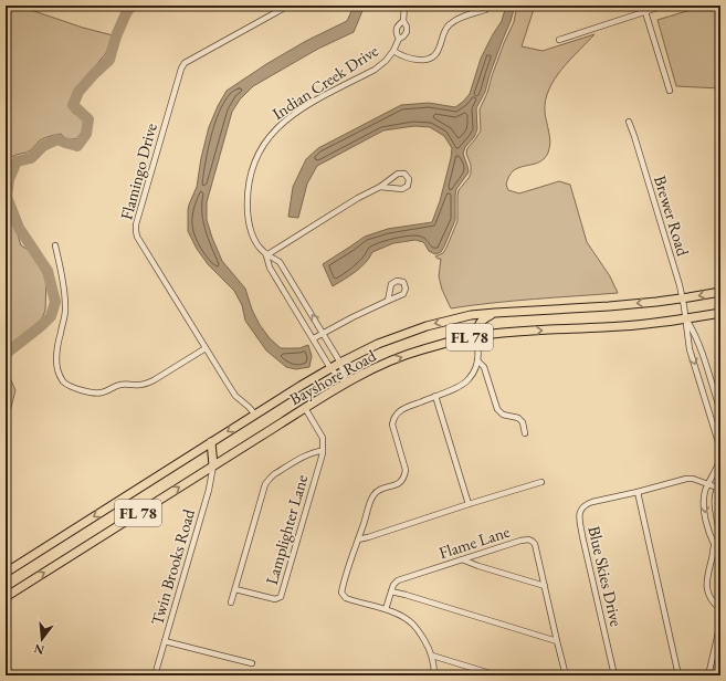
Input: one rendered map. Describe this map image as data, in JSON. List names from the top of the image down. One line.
{"streets":{"main road":["FL 78","Bayshore Road"],"street":["Indian Creek Drive","Flamingo Drive","Brewer Road","Lamplighter Lane","Flame Lane","Twin Brooks Road","Blue Skies Drive"]},"crossings":[["Indian Creek Drive","Bayshore Road"],["Flamingo Drive","Bayshore Road"],["Brewer Road","Bayshore Road"],["Brewer Road","Blue Skies Drive"],["Bayshore Road","Lamplighter Lane"],["Bayshore Road","Twin Brooks Road"]],"north":"bottom"}
